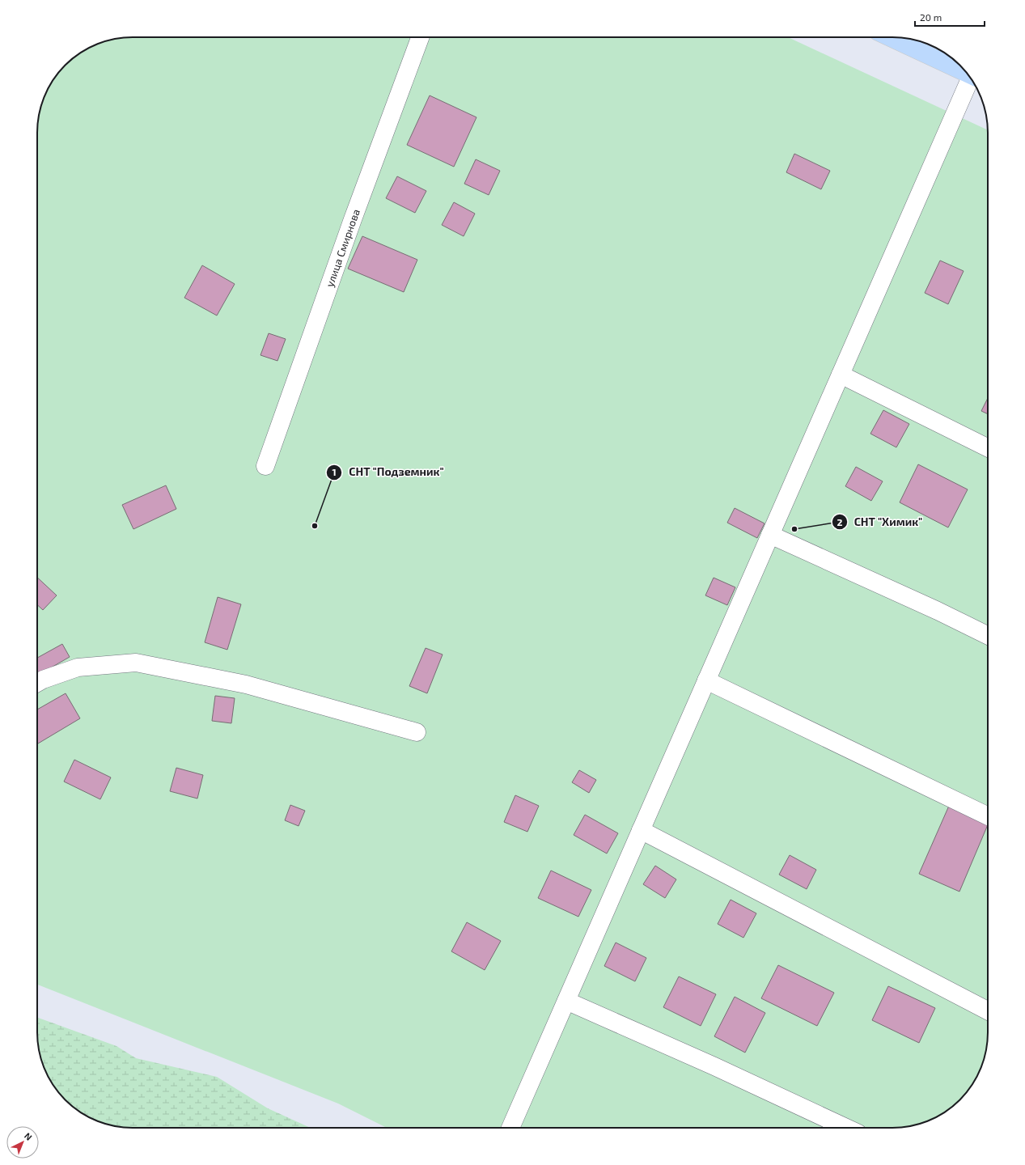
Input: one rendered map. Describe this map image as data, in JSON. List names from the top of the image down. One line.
{"streets":{"street":["улица Смирнова"]},"places":["СНТ \"Подземник\"","СНТ \"Химик\""],"scale_bar":"20 m","north":"top right"}
